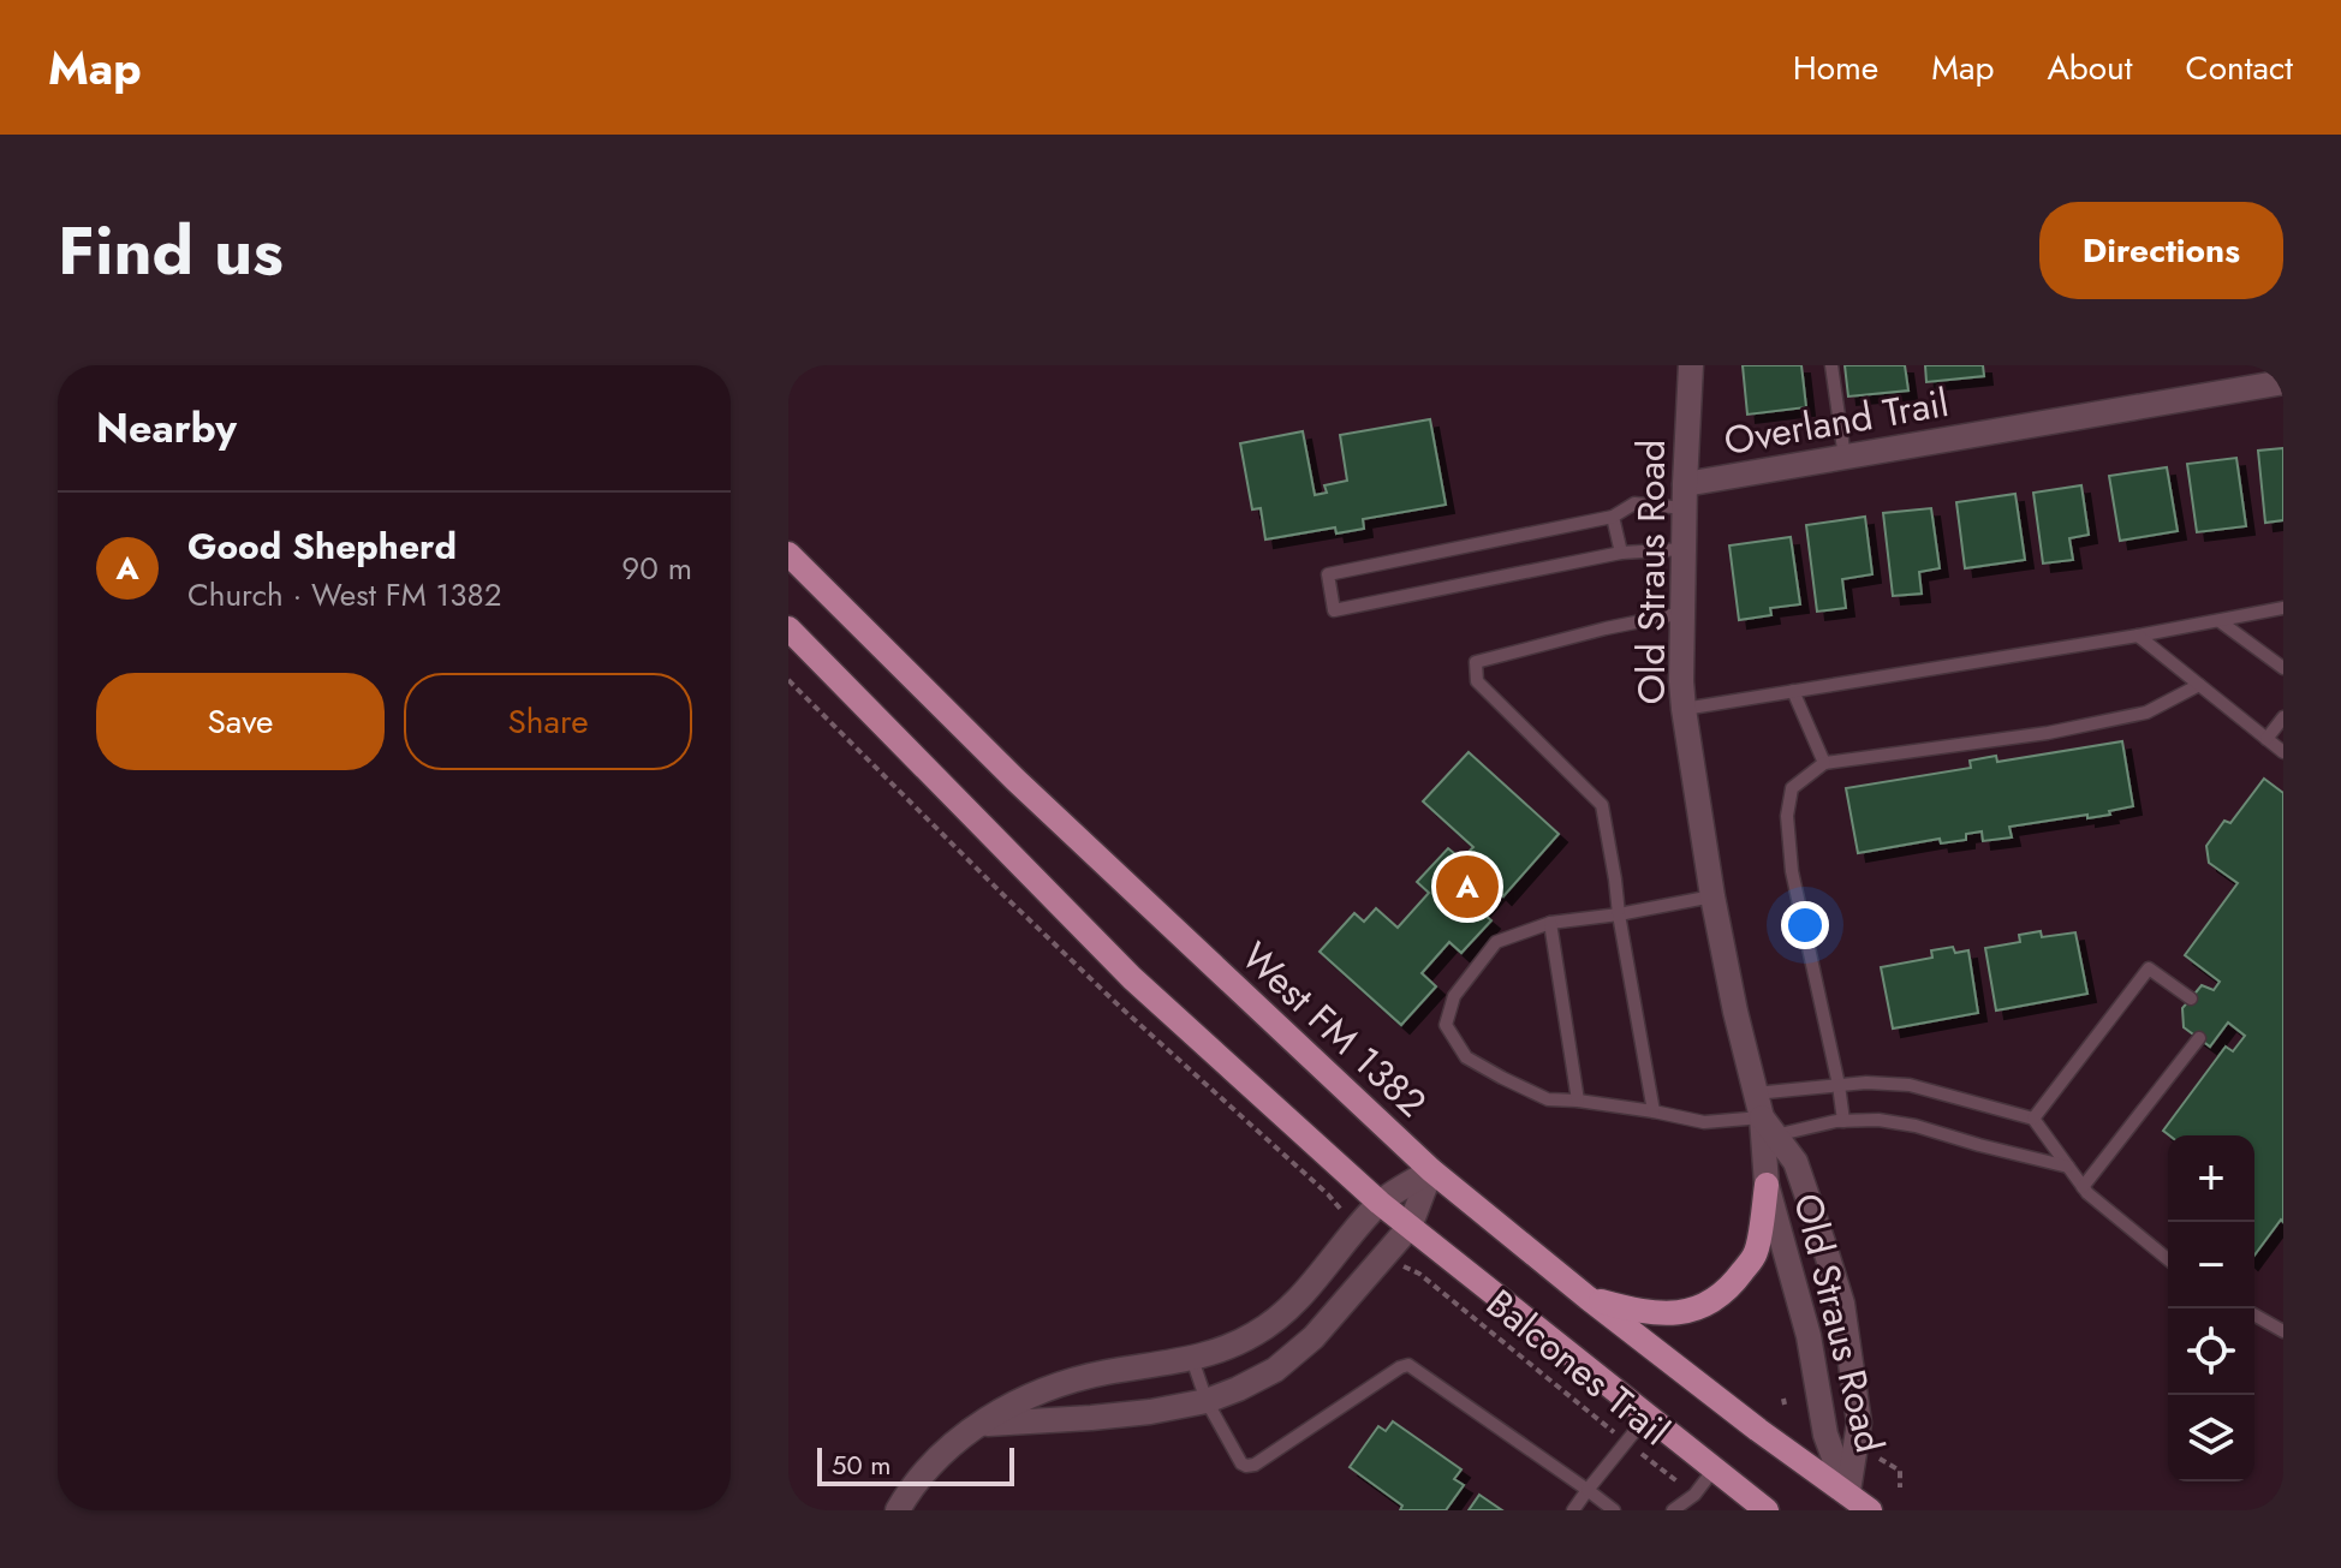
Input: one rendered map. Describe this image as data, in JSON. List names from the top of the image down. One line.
{"streets":{"main road":["West FM 1382"],"street":["Overland Trail","Old Straus Road"],"path":["Balcones Trail"]},"crossings":[["Overland Trail","Old Straus Road"],["Old Straus Road","West FM 1382"]],"scale_bar":"50 m","page":{"header":"Map","nav":["Home","Map","About","Contact"],"title":"Find us","buttons":["Directions",["Save","Share"]],"heading":"Nearby","list":[{"mark":"A","name":"Good Shepherd","note":"Church · West FM 1382","value":"90 m"}],"pins":"A","map_buttons":["+","−"],"scale":"50 m"}}
